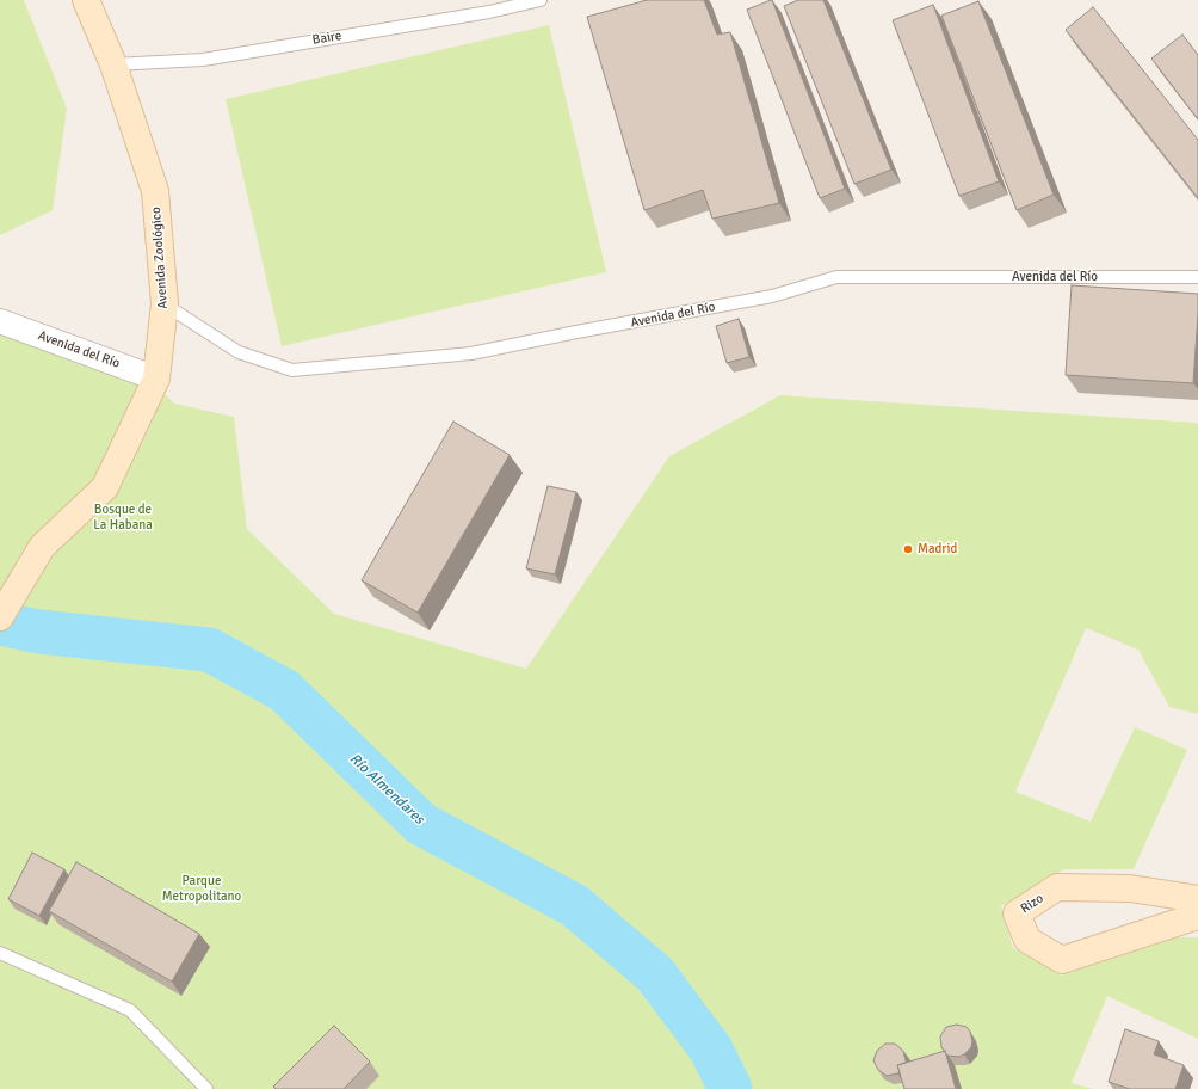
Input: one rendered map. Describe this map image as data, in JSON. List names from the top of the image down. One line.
{"streets":{"street":["Avenida Zoológico","Avenida del Río","Rizo"],"lane":["Baire"]},"crossings":[["Baire","Avenida Zoológico"],["Avenida Zoológico","Avenida del Río"]],"water":["Río Almendares"],"parks":["Bosque de La Habana","Parque Metropolitano"],"places":["Madrid"]}
